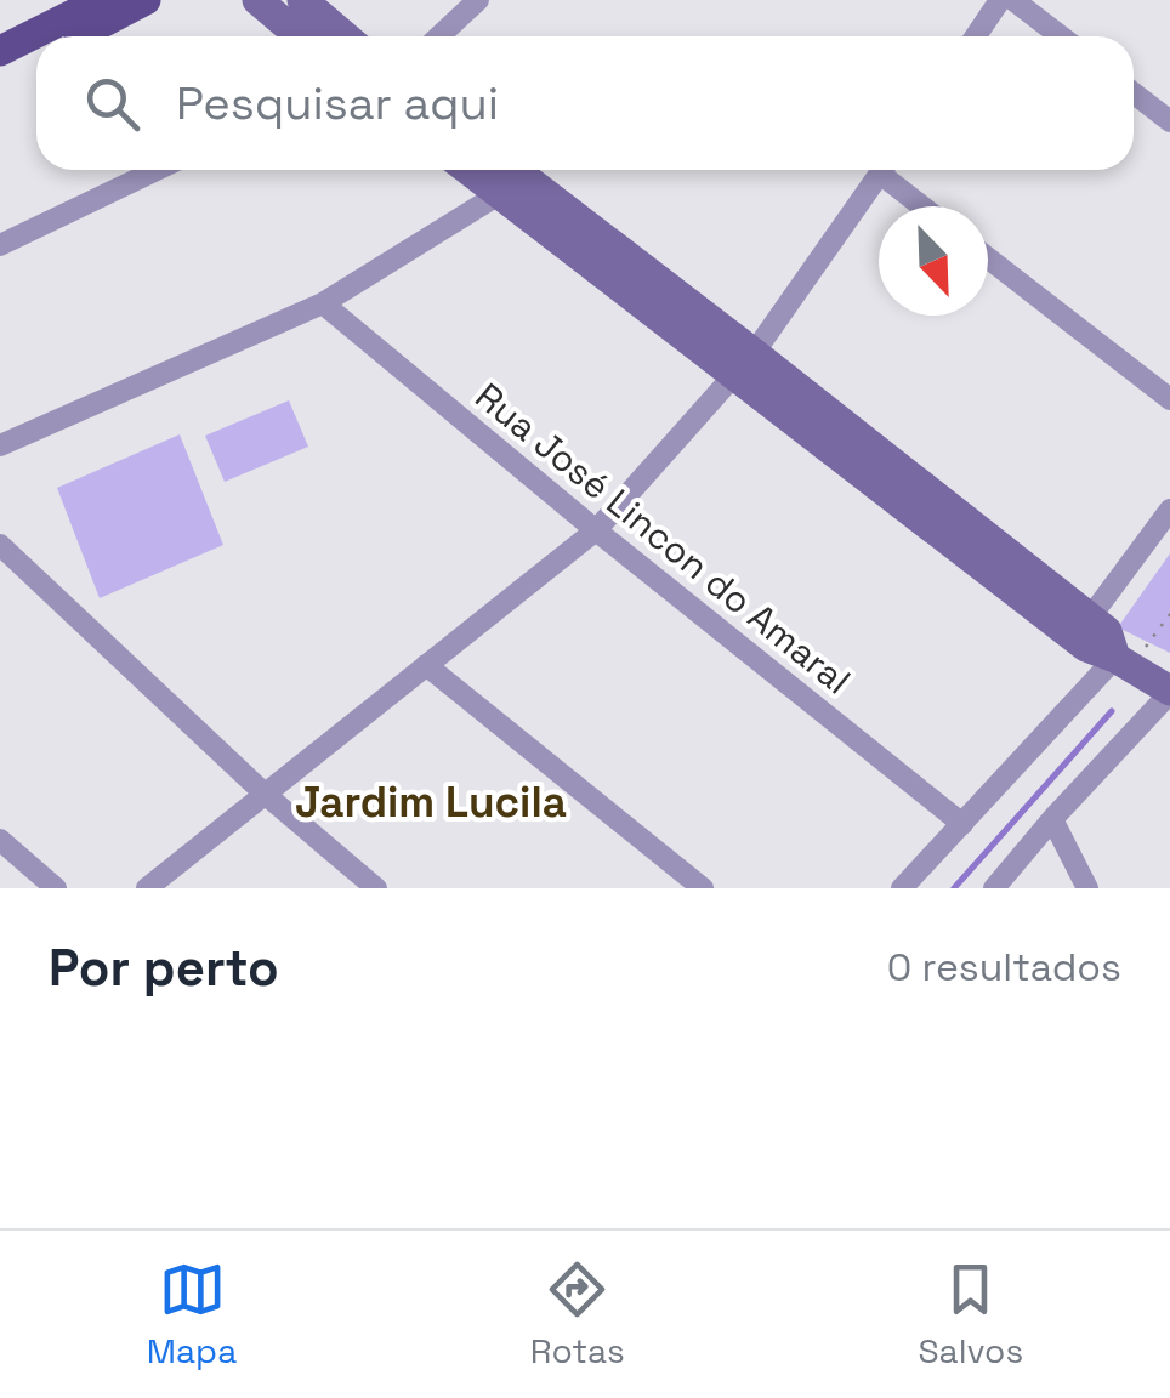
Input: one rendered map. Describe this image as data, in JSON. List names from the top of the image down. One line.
{"streets":{"street":["Rua José Lincon do Amaral"]},"districts":["Jardim Lucila"],"north":"bottom right","page":{"search":"Pesquisar aqui","heading":["Por perto","0 resultados"],"nav":["Mapa","Rotas","Salvos"]}}
